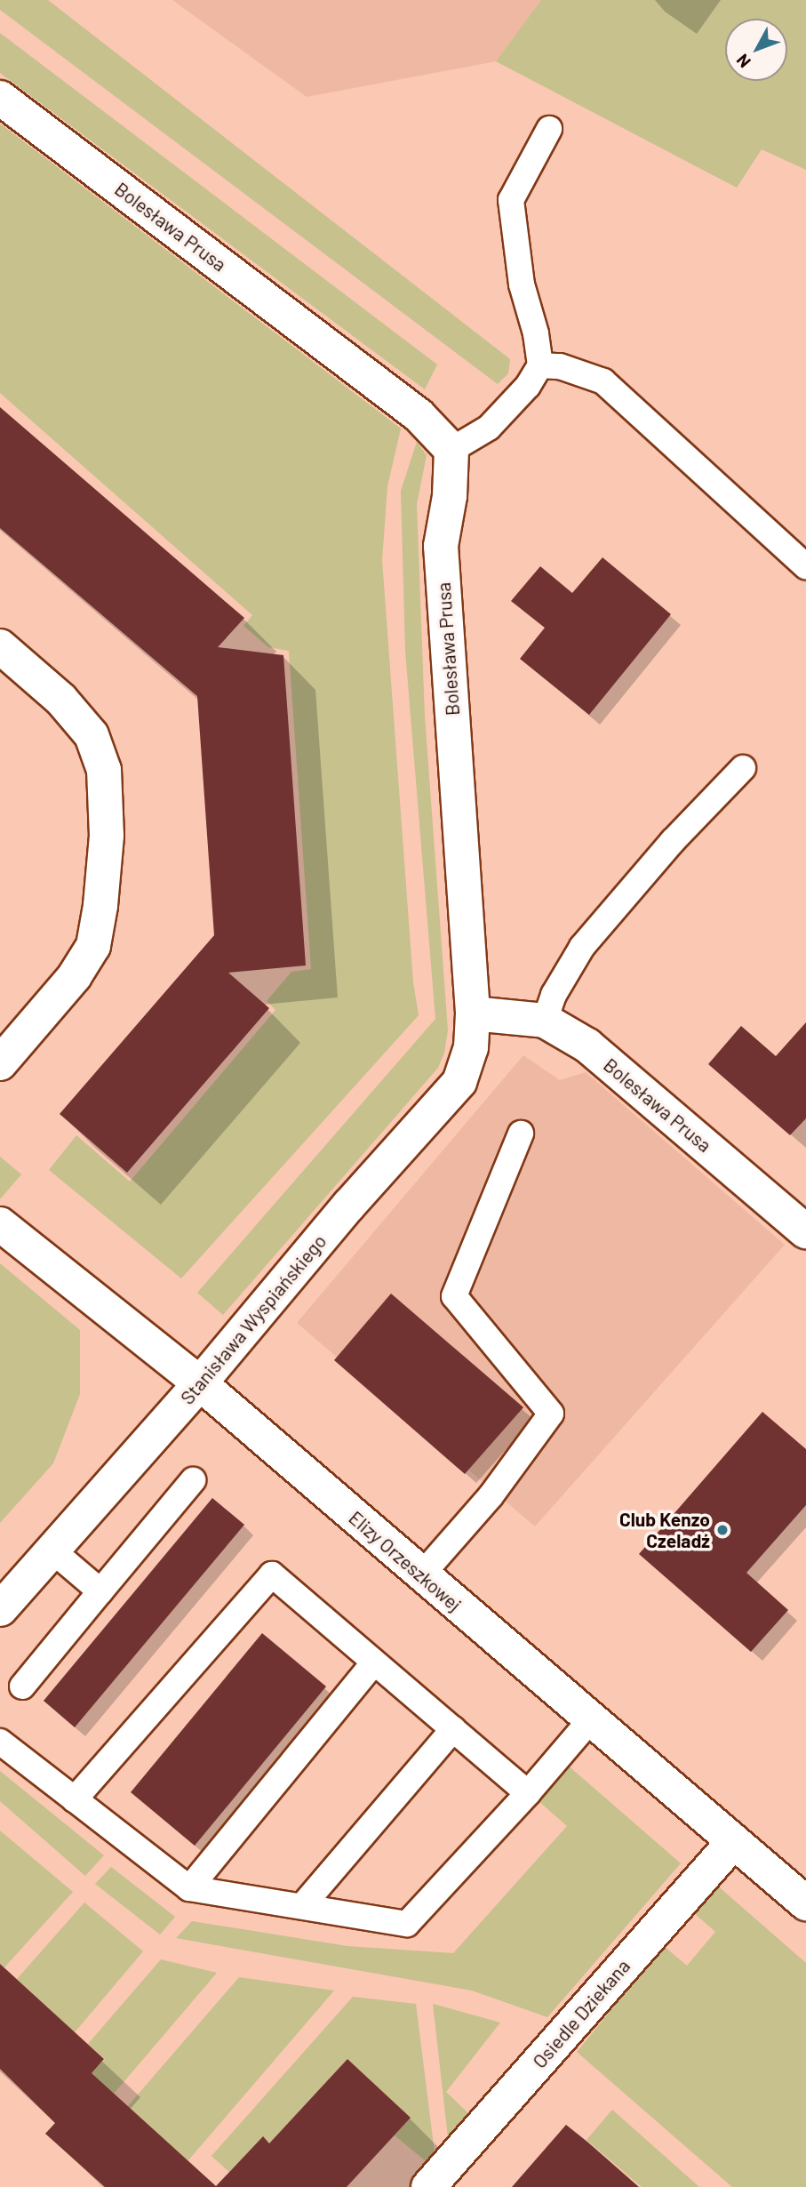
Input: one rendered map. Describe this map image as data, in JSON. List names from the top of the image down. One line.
{"streets":{"street":["Bolesława Prusa","Stanisława Wyspiańskiego","Elizy Orzeszkowej","Osiedle Dziekana"]},"crossings":[["Bolesława Prusa","Stanisława Wyspiańskiego"],["Stanisława Wyspiańskiego","Elizy Orzeszkowej"],["Elizy Orzeszkowej","Osiedle Dziekana"]],"places":["Club Kenzo Czeladź"],"north":"bottom left"}
